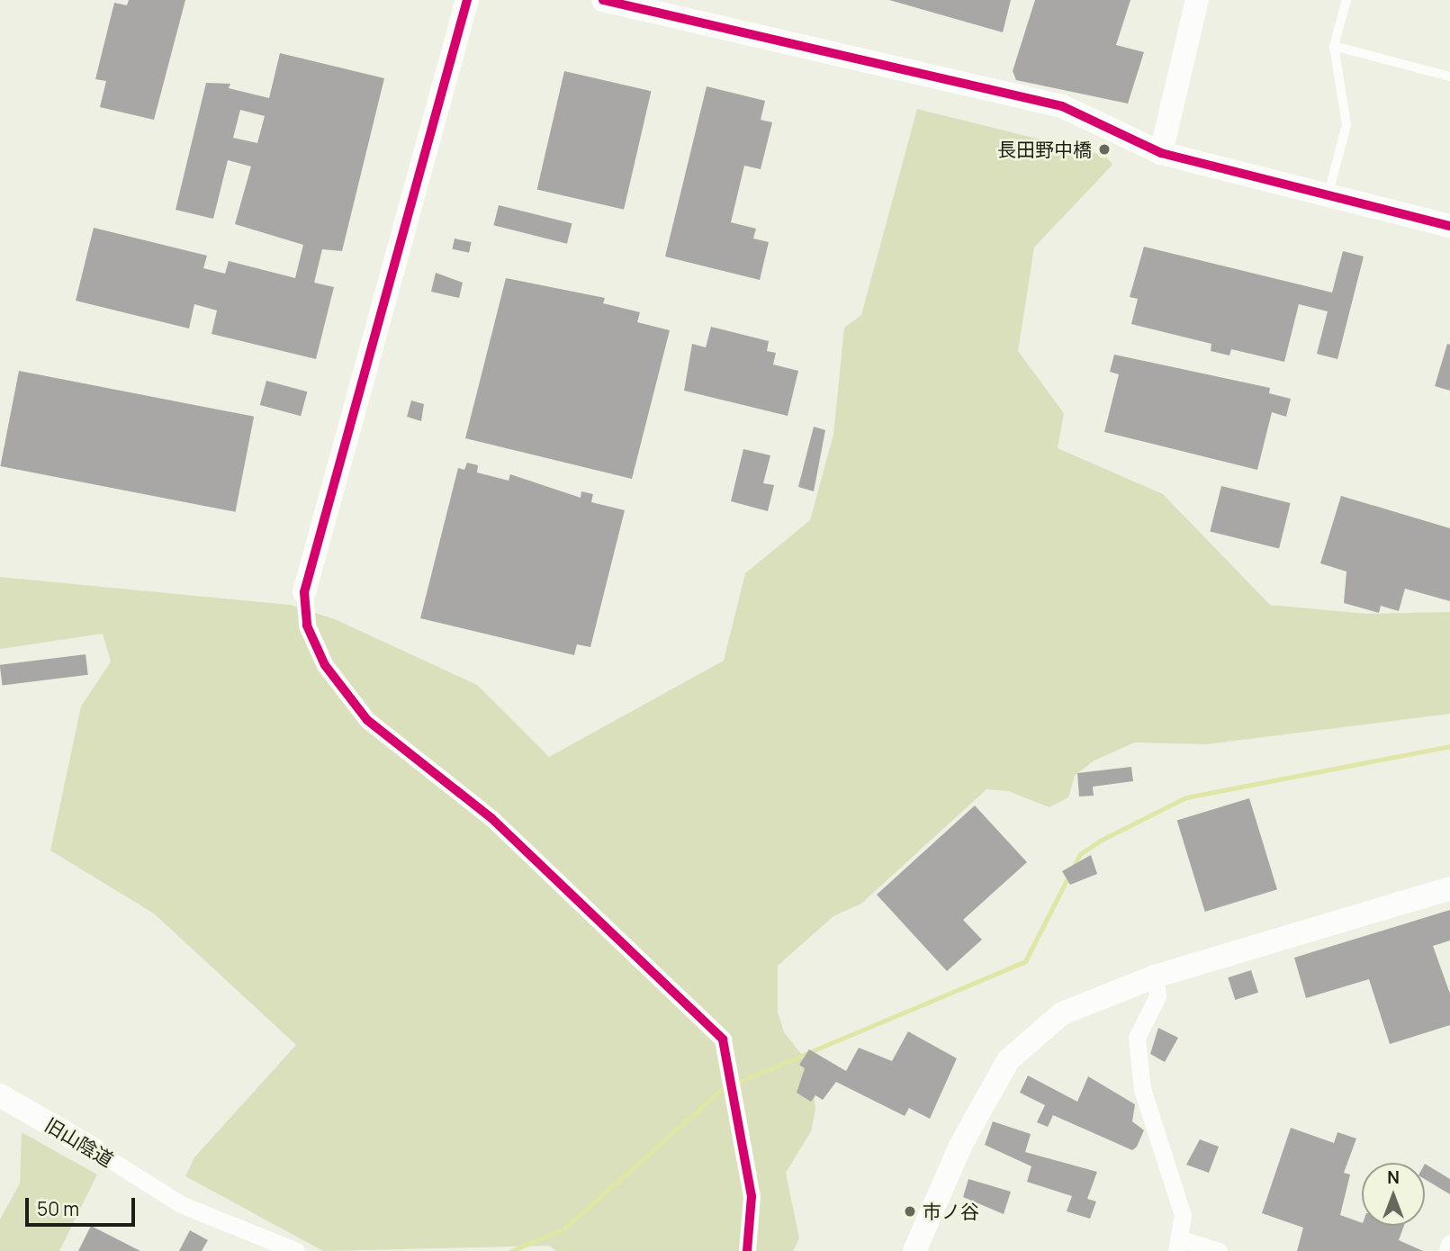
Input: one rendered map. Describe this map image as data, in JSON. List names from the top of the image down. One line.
{"streets":{"street":["旧山陰道"]},"places":["長田野中橋","市ノ谷"],"scale_bar":"50 m","north":"top"}
